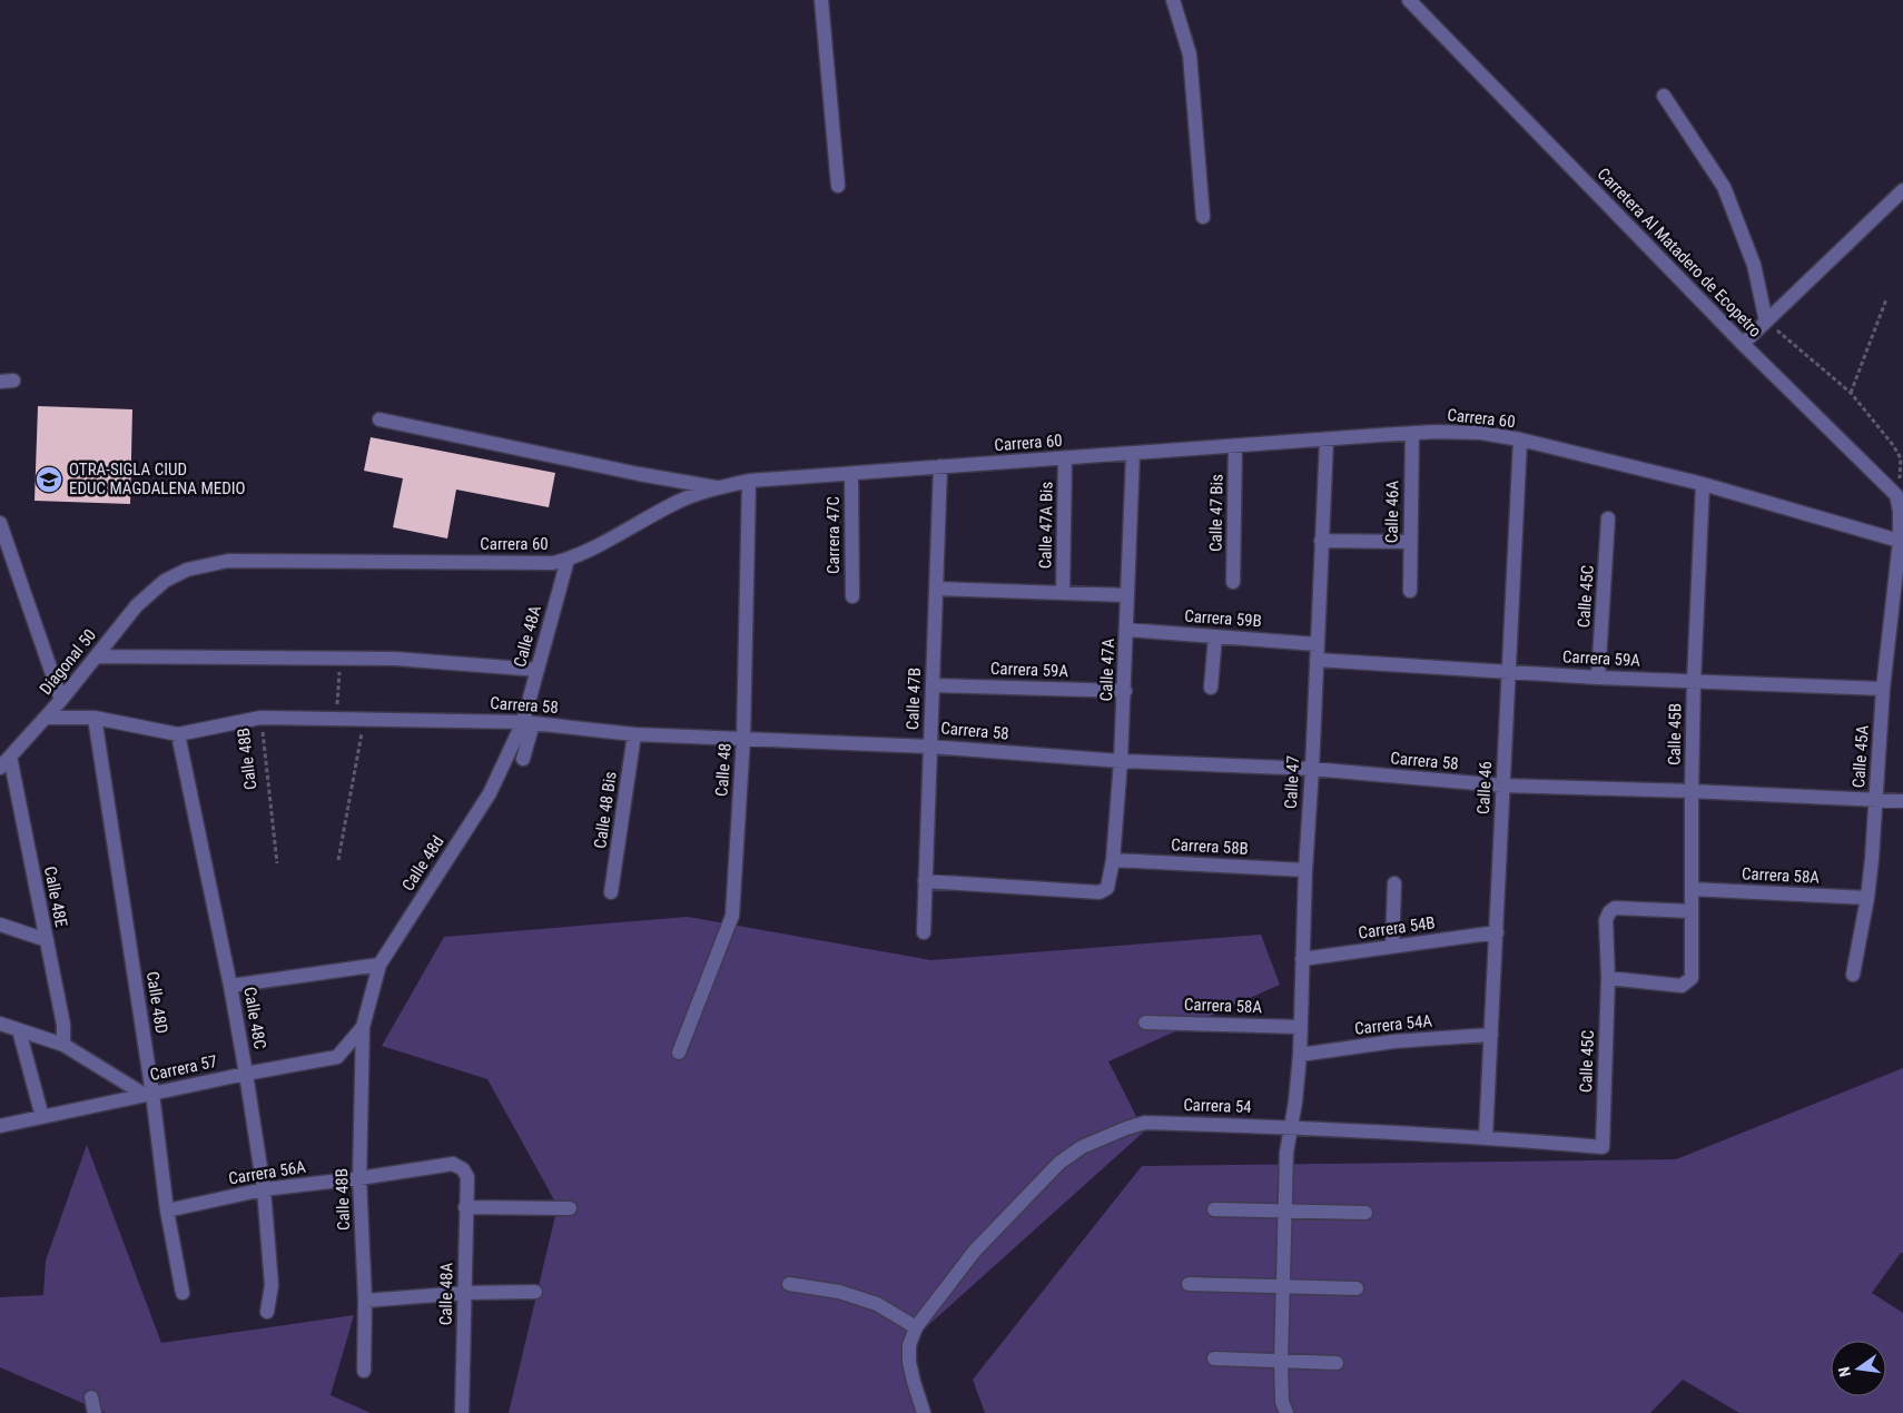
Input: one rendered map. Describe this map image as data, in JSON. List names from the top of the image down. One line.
{"streets":{"street":["Carretera Al Matadero de Ecopetro","Carrera 60","Calle 46A","Calle 47 Bis","Calle 47A Bis","Carrera 47C","Calle 45C","Carrera 59B","Calle 48A","Carrera 59A","Diagonal 50","Calle 47A","Calle 47B","Carrera 58","Calle 45B","Calle 45A","Calle 48B","Calle 48","Calle 47","Calle 46","Calle 48 Bis","Carrera 58B","Calle 48d","Carrera 58A","Calle 48E","Carrera 54B","Calle 48D","Calle 48C","Carrera 54A","Carrera 57","Carrera 54","Carrera 56A"]},"crossings":[["Carrera 60","Calle 46A"],["Carrera 60","Calle 47 Bis"],["Carrera 60","Calle 47A Bis"],["Carrera 60","Carrera 47C"],["Carrera 60","Calle 48A"],["Carrera 60","Diagonal 50"],["Carrera 60","Calle 47A"],["Carrera 60","Calle 47B"],["Carrera 60","Calle 45B"],["Carrera 60","Calle 45A"],["Carrera 60","Calle 48"],["Carrera 60","Calle 47"],["Carrera 60","Calle 46"],["Calle 45C","Carrera 59A"],["Calle 45C","Calle 45B"],["Calle 45C","Carrera 54"],["Carrera 59B","Calle 47A"],["Carrera 59B","Calle 47"],["Calle 48A","Carrera 58"],["Calle 48A","Calle 48d"],["Calle 48A","Carrera 56A"],["Carrera 59A","Calle 47A"],["Carrera 59A","Calle 47B"],["Carrera 59A","Calle 45B"],["Carrera 59A","Calle 45A"],["Carrera 59A","Calle 47"],["Carrera 59A","Calle 46"],["Diagonal 50","Carrera 58"],["Diagonal 50","Calle 48E"],["Calle 47A","Calle 47B"],["Calle 47A","Carrera 58"],["Calle 47A","Carrera 58B"],["Calle 47B","Carrera 58"],["Carrera 58","Calle 45B"],["Carrera 58","Calle 45A"],["Carrera 58","Calle 48B"],["Carrera 58","Calle 48"],["Carrera 58","Calle 47"],["Carrera 58","Calle 46"],["Carrera 58","Calle 48 Bis"],["Carrera 58","Calle 48d"],["Carrera 58","Calle 48D"],["Carrera 58","Calle 48C"],["Calle 45B","Carrera 58A"],["Calle 45A","Carrera 58A"],["Calle 48B","Calle 48d"],["Calle 48B","Carrera 57"],["Calle 48B","Carrera 56A"],["Calle 47","Carrera 58B"],["Calle 47","Carrera 58A"],["Calle 47","Carrera 54B"],["Calle 47","Carrera 54A"],["Calle 47","Carrera 54"],["Calle 46","Carrera 54B"],["Calle 46","Carrera 54A"],["Calle 46","Carrera 54"],["Calle 48d","Carrera 57"],["Calle 48D","Carrera 57"],["Calle 48D","Carrera 56A"],["Calle 48C","Carrera 57"],["Calle 48C","Carrera 56A"]],"places":{"school or university":["OTRA-SIGLA CIUD EDUC MAGDALENA MEDIO"]},"north":"left"}
